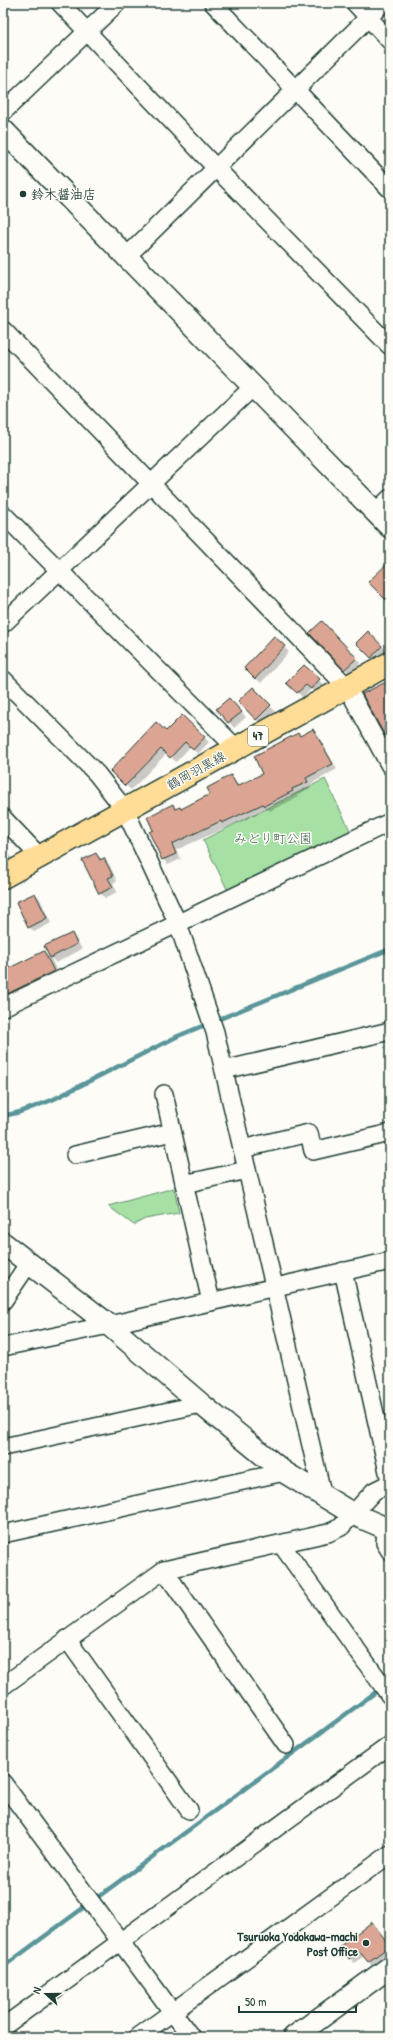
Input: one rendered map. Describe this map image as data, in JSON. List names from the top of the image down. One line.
{"streets":{"main road":["47","鶴岡羽黒線"]},"parks":["みどり町公園"],"places":["鈴木醤油店","Tsuruoka Yodokawa-machi Post Office"],"scale_bar":"50 m","north":"left"}
